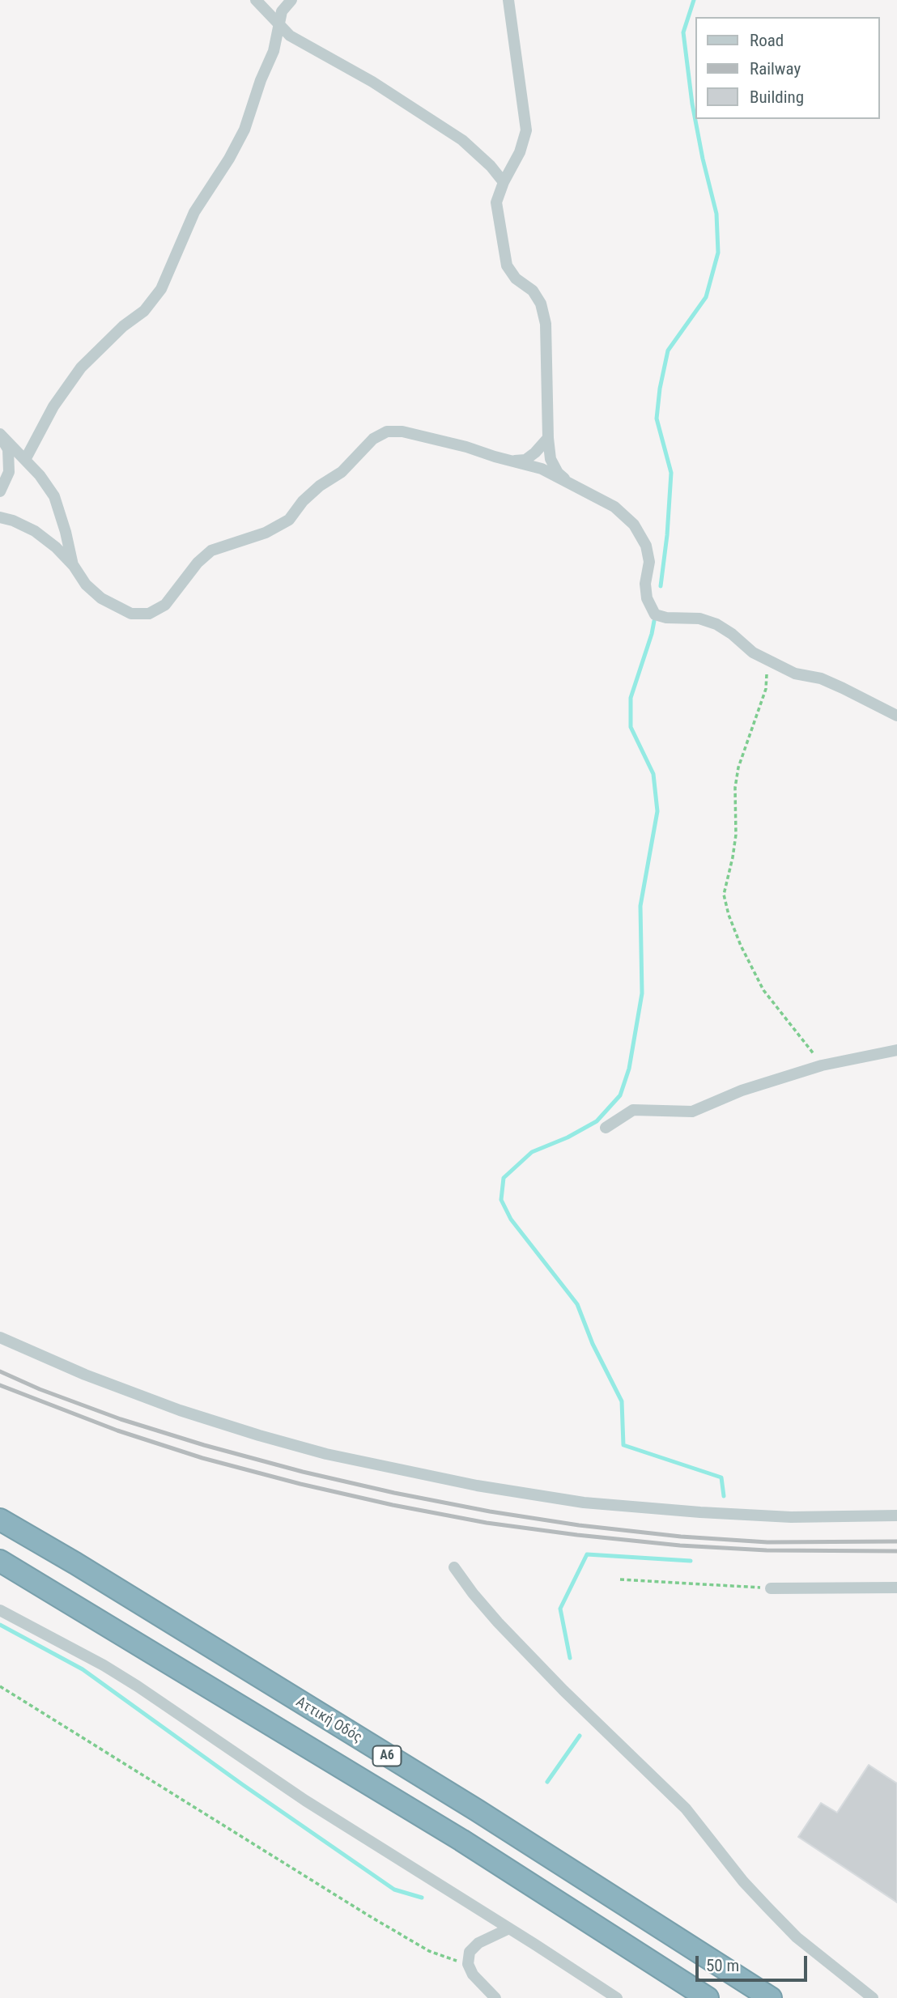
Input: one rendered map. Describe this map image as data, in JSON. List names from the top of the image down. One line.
{"streets":{"highway":["Αττική Οδός","Α6"]},"legend":["Road","Railway","Building"],"scale_bar":"50 m"}
